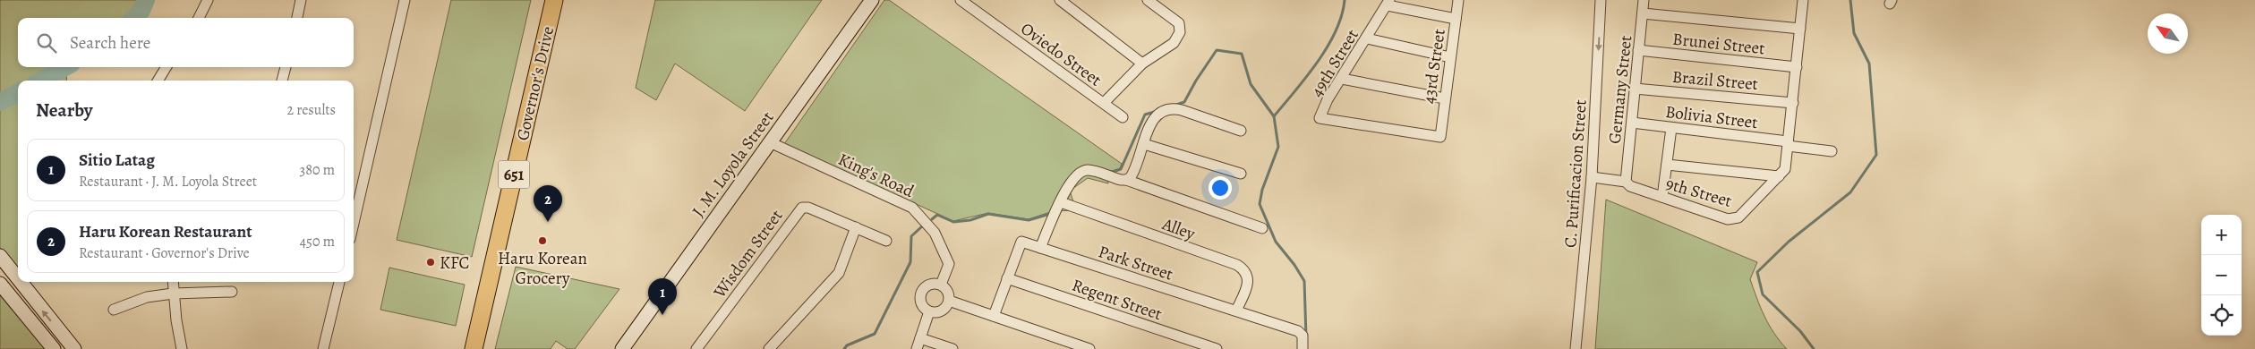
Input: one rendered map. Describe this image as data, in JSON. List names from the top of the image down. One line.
{"streets":{"highway":["Governor's Drive","651"],"main road":["J. M. Loyola Street"],"street":["Brunei Street","Oviedo Street","49th Street","43rd Street","Brazil Street","Germany Street","Bolivia Street","C. Purificacion Street","King's Road","9th Street","Alley","Wisdom Street","Park Street","Regent Street"]},"crossings":[["Brunei Street","Germany Street"],["Brunei Street","9th Street"],["49th Street","43rd Street"],["Brazil Street","Germany Street"],["Brazil Street","9th Street"],["Germany Street","Bolivia Street"],["Germany Street","9th Street"],["Bolivia Street","9th Street"],["J. M. Loyola Street","King's Road"],["C. Purificacion Street","9th Street"],["Alley","Park Street"],["Park Street","Regent Street"]],"places":["Haru Korean Grocery","KFC"],"north":"top left","page":{"search":"Search here","heading":["Nearby","2 results"],"list":[{"mark":"1","name":"Sitio Latag","note":"Restaurant · J. M. Loyola Street","value":"380 m"},{"mark":"2","name":"Haru Korean Restaurant","note":"Restaurant · Governor's Drive","value":"450 m"}],"pins":["2","1"],"map_buttons":["+","−"]}}
